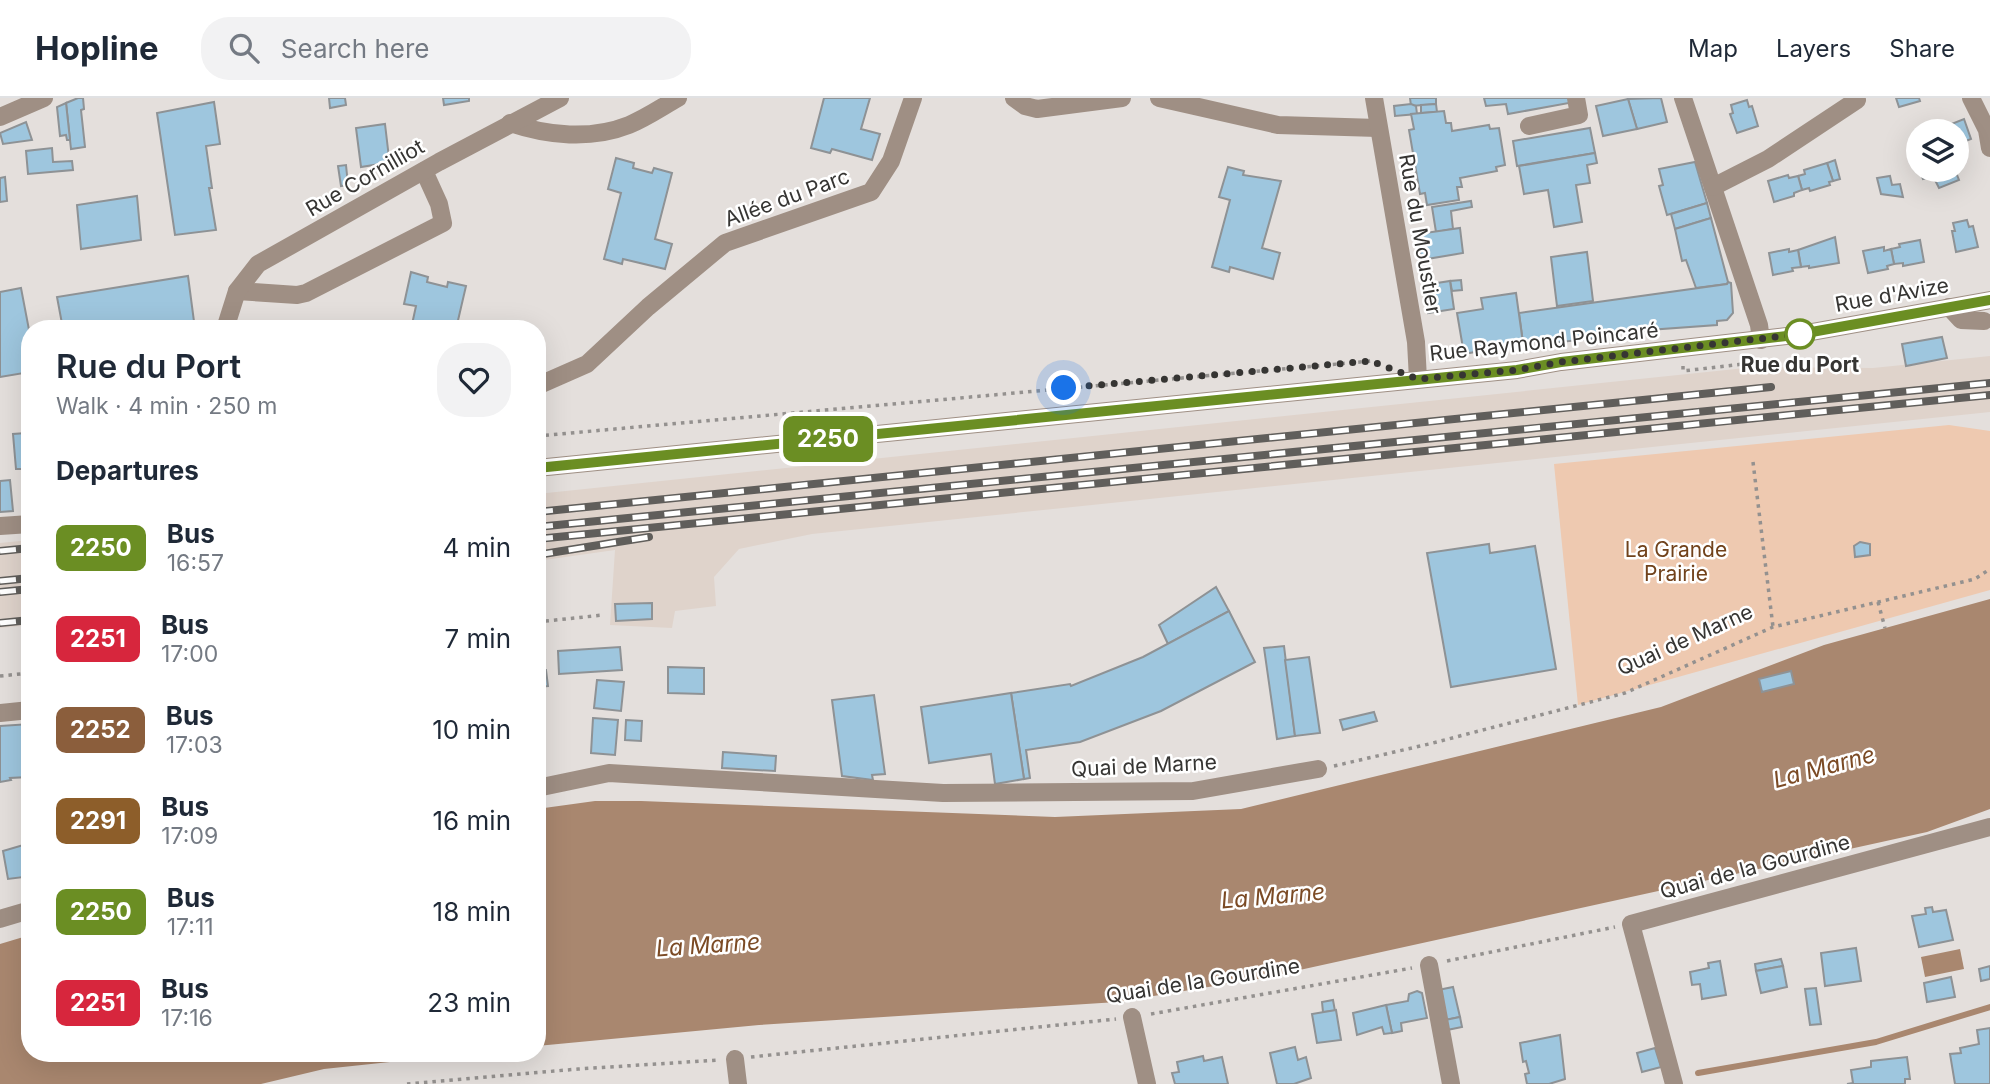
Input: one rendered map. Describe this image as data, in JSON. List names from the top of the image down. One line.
{"streets":{"street":["Rue Cornilliot","Allée du Parc","Rue du Moustier","Rue d'Avize","Rue Raymond Poincaré","Quai de Marne","Quai de la Gourdine"]},"crossings":[["Rue du Moustier","Rue Raymond Poincaré"],["Rue d'Avize","Rue Raymond Poincaré"]],"water":["La Marne"],"parks":["La Grande Prairie"],"places":["Rue du Port"],"lines":["bus line 2250"],"page":{"header":"Hopline","search":"Search here","nav":["Map","Layers","Share"],"on_map":"2250","heading":[["Rue du Port","Walk · 4 min · 250 m"],"Departures"],"list":[{"mark":"2250","name":"Bus","note":"16:57","value":"4 min"},{"mark":"2251","name":"Bus","note":"17:00","value":"7 min"},{"mark":"2252","name":"Bus","note":"17:03","value":"10 min"},{"mark":"2291","name":"Bus","note":"17:09","value":"16 min"},{"mark":"2250","name":"Bus","note":"17:11","value":"18 min"},{"mark":"2251","name":"Bus","note":"17:16","value":"23 min"}]}}
